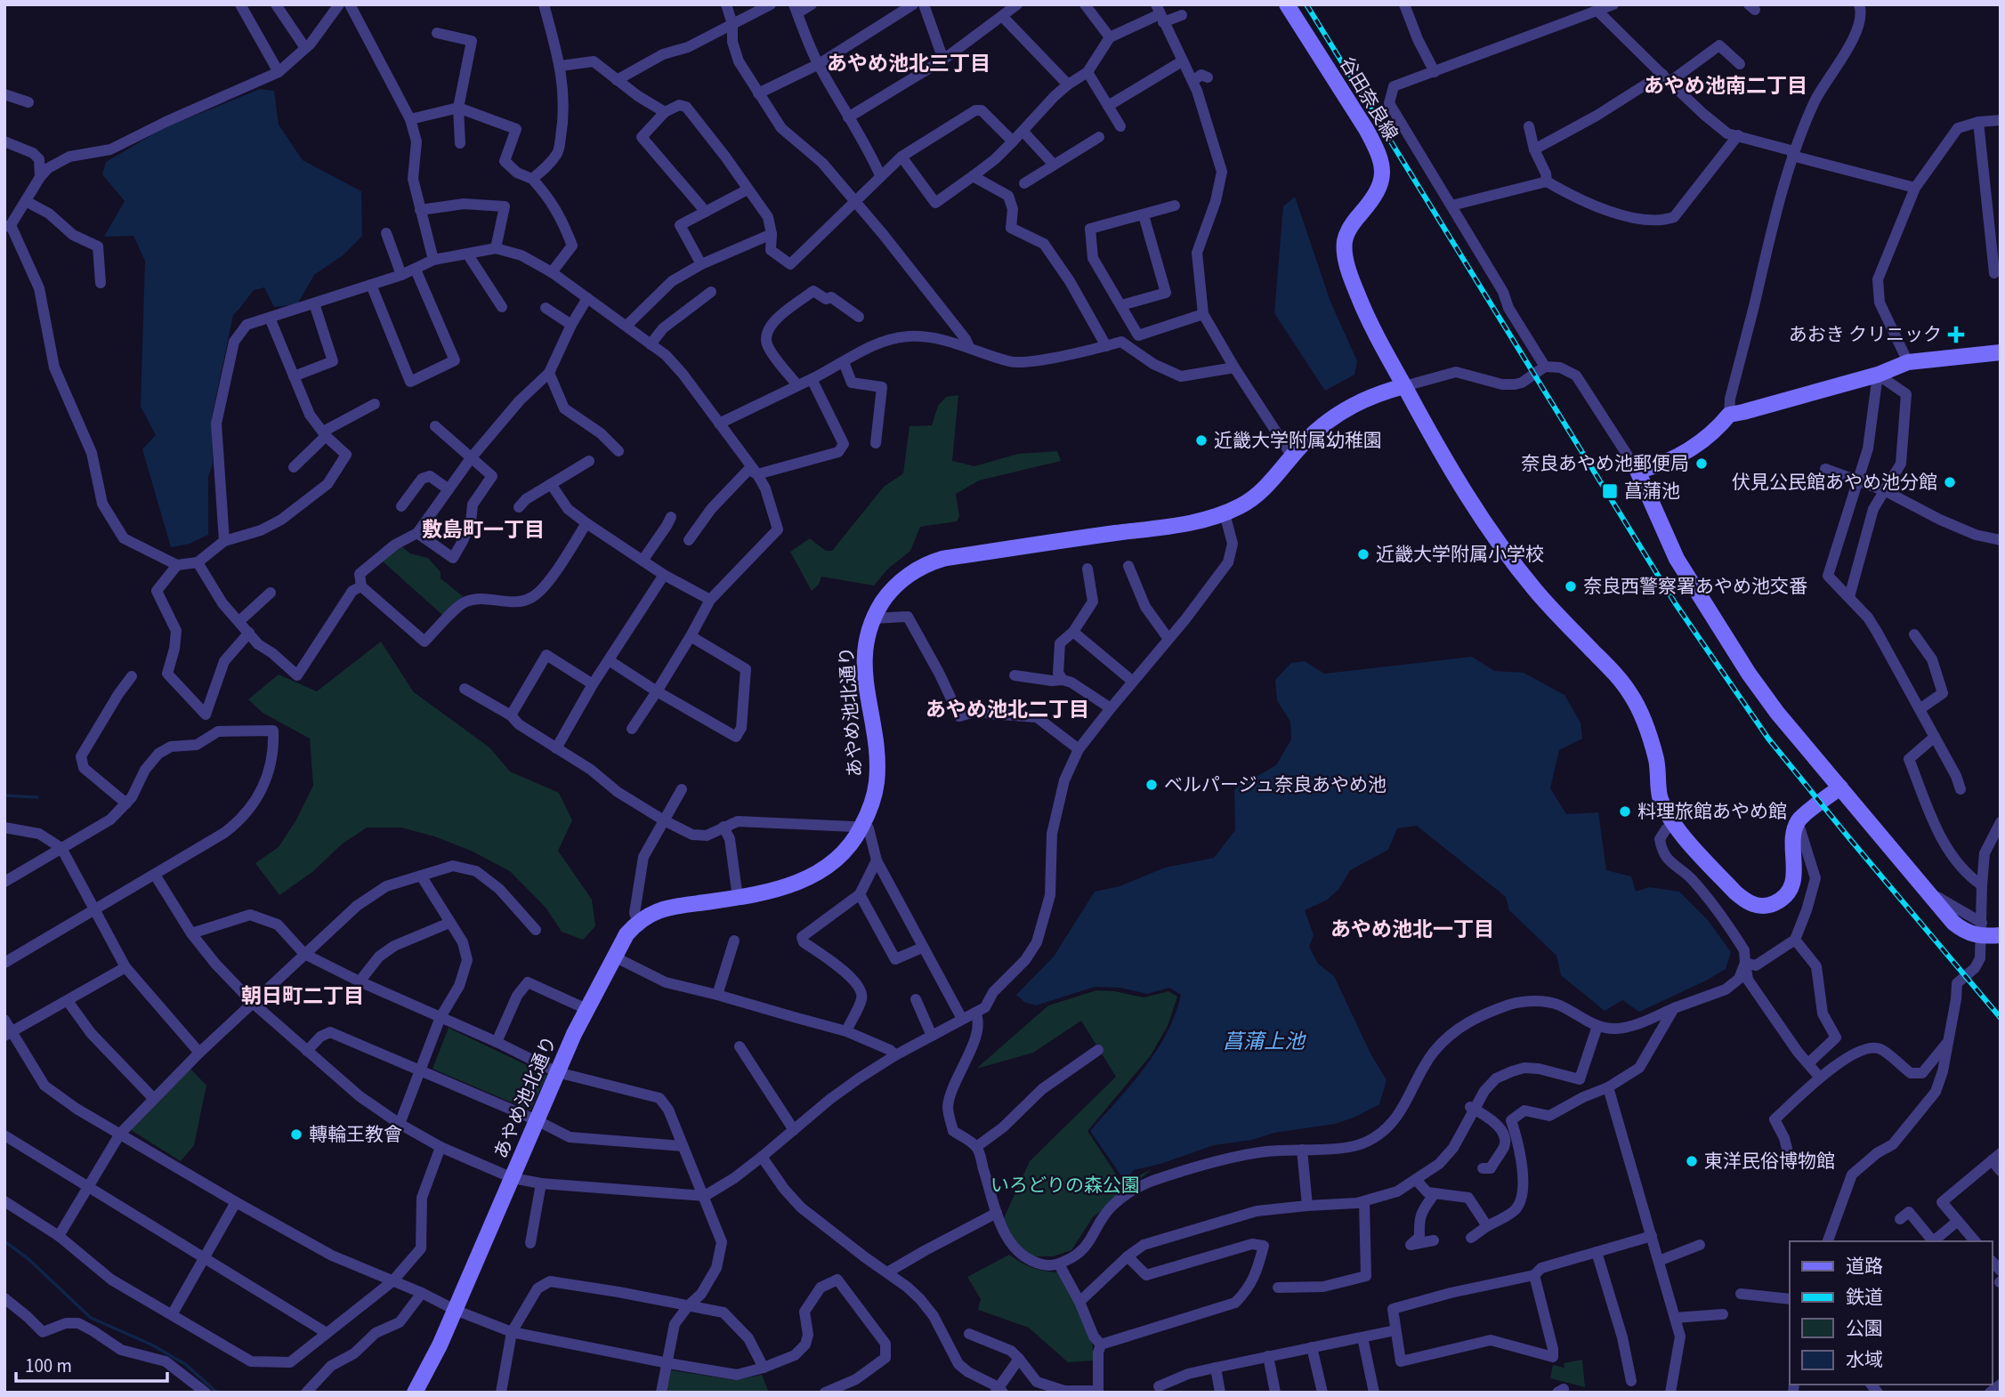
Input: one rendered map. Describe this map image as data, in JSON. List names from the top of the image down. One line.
{"streets":{"street":["谷田奈良線","あやめ池北通り"]},"crossings":[["谷田奈良線","あやめ池北通り"]],"districts":["あやめ池北三丁目","あやめ池南二丁目","敷島町一丁目","あやめ池北二丁目","あやめ池北一丁目","朝日町二丁目"],"water":["菖蒲上池"],"parks":["いろどりの森公園"],"places":{"health":["あおき クリニック"],"other":["近畿大学附属幼稚園","奈良あやめ池郵便局","伏見公民館あやめ池分館","近畿大学附属小学校","奈良西警察署あやめ池交番","ベルパージュ奈良あやめ池","料理旅館あやめ館","轉輪王教會","東洋民俗博物館"],"transit":["菖蒲池"]},"legend":["道路","鉄道","公園","水域"],"scale_bar":"100 m"}
